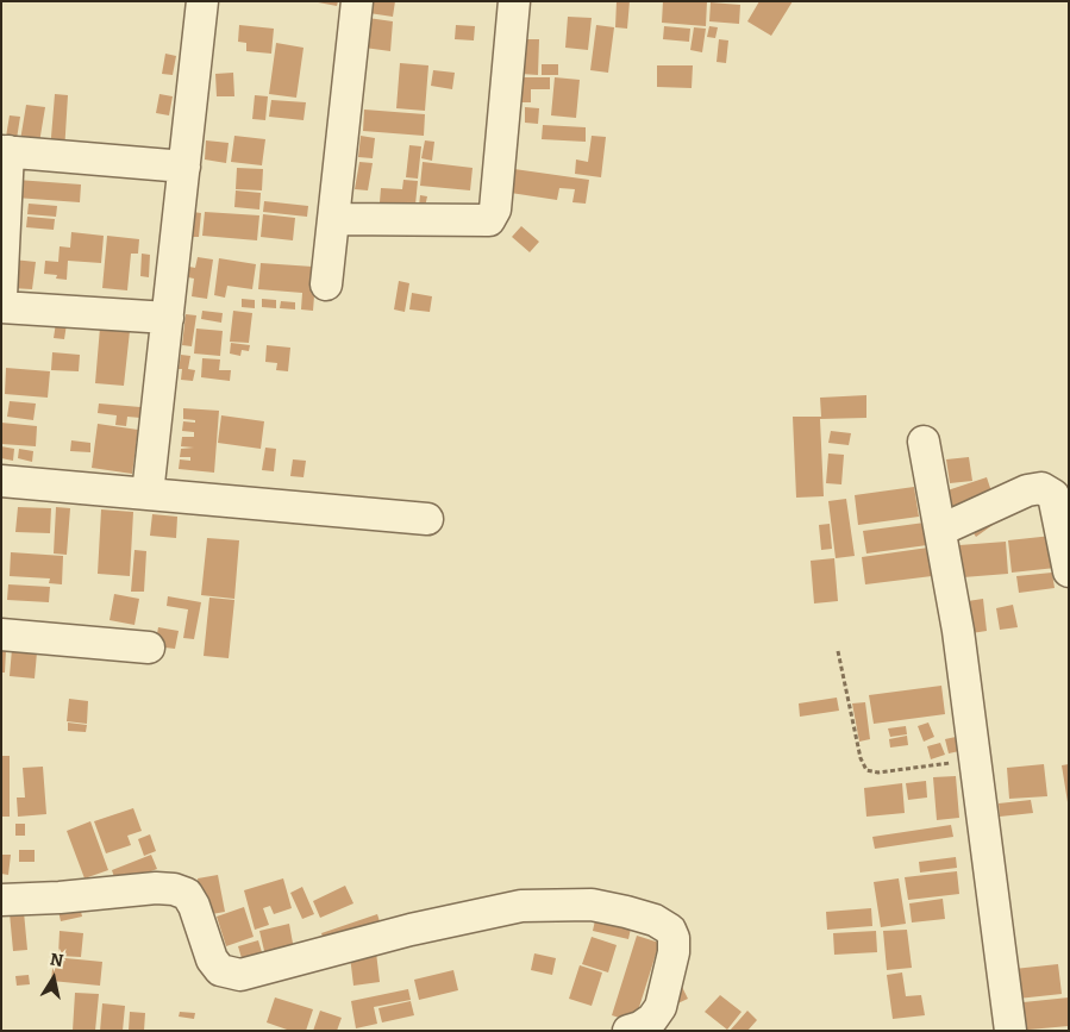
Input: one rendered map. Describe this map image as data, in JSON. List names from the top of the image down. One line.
{"north":"top"}
